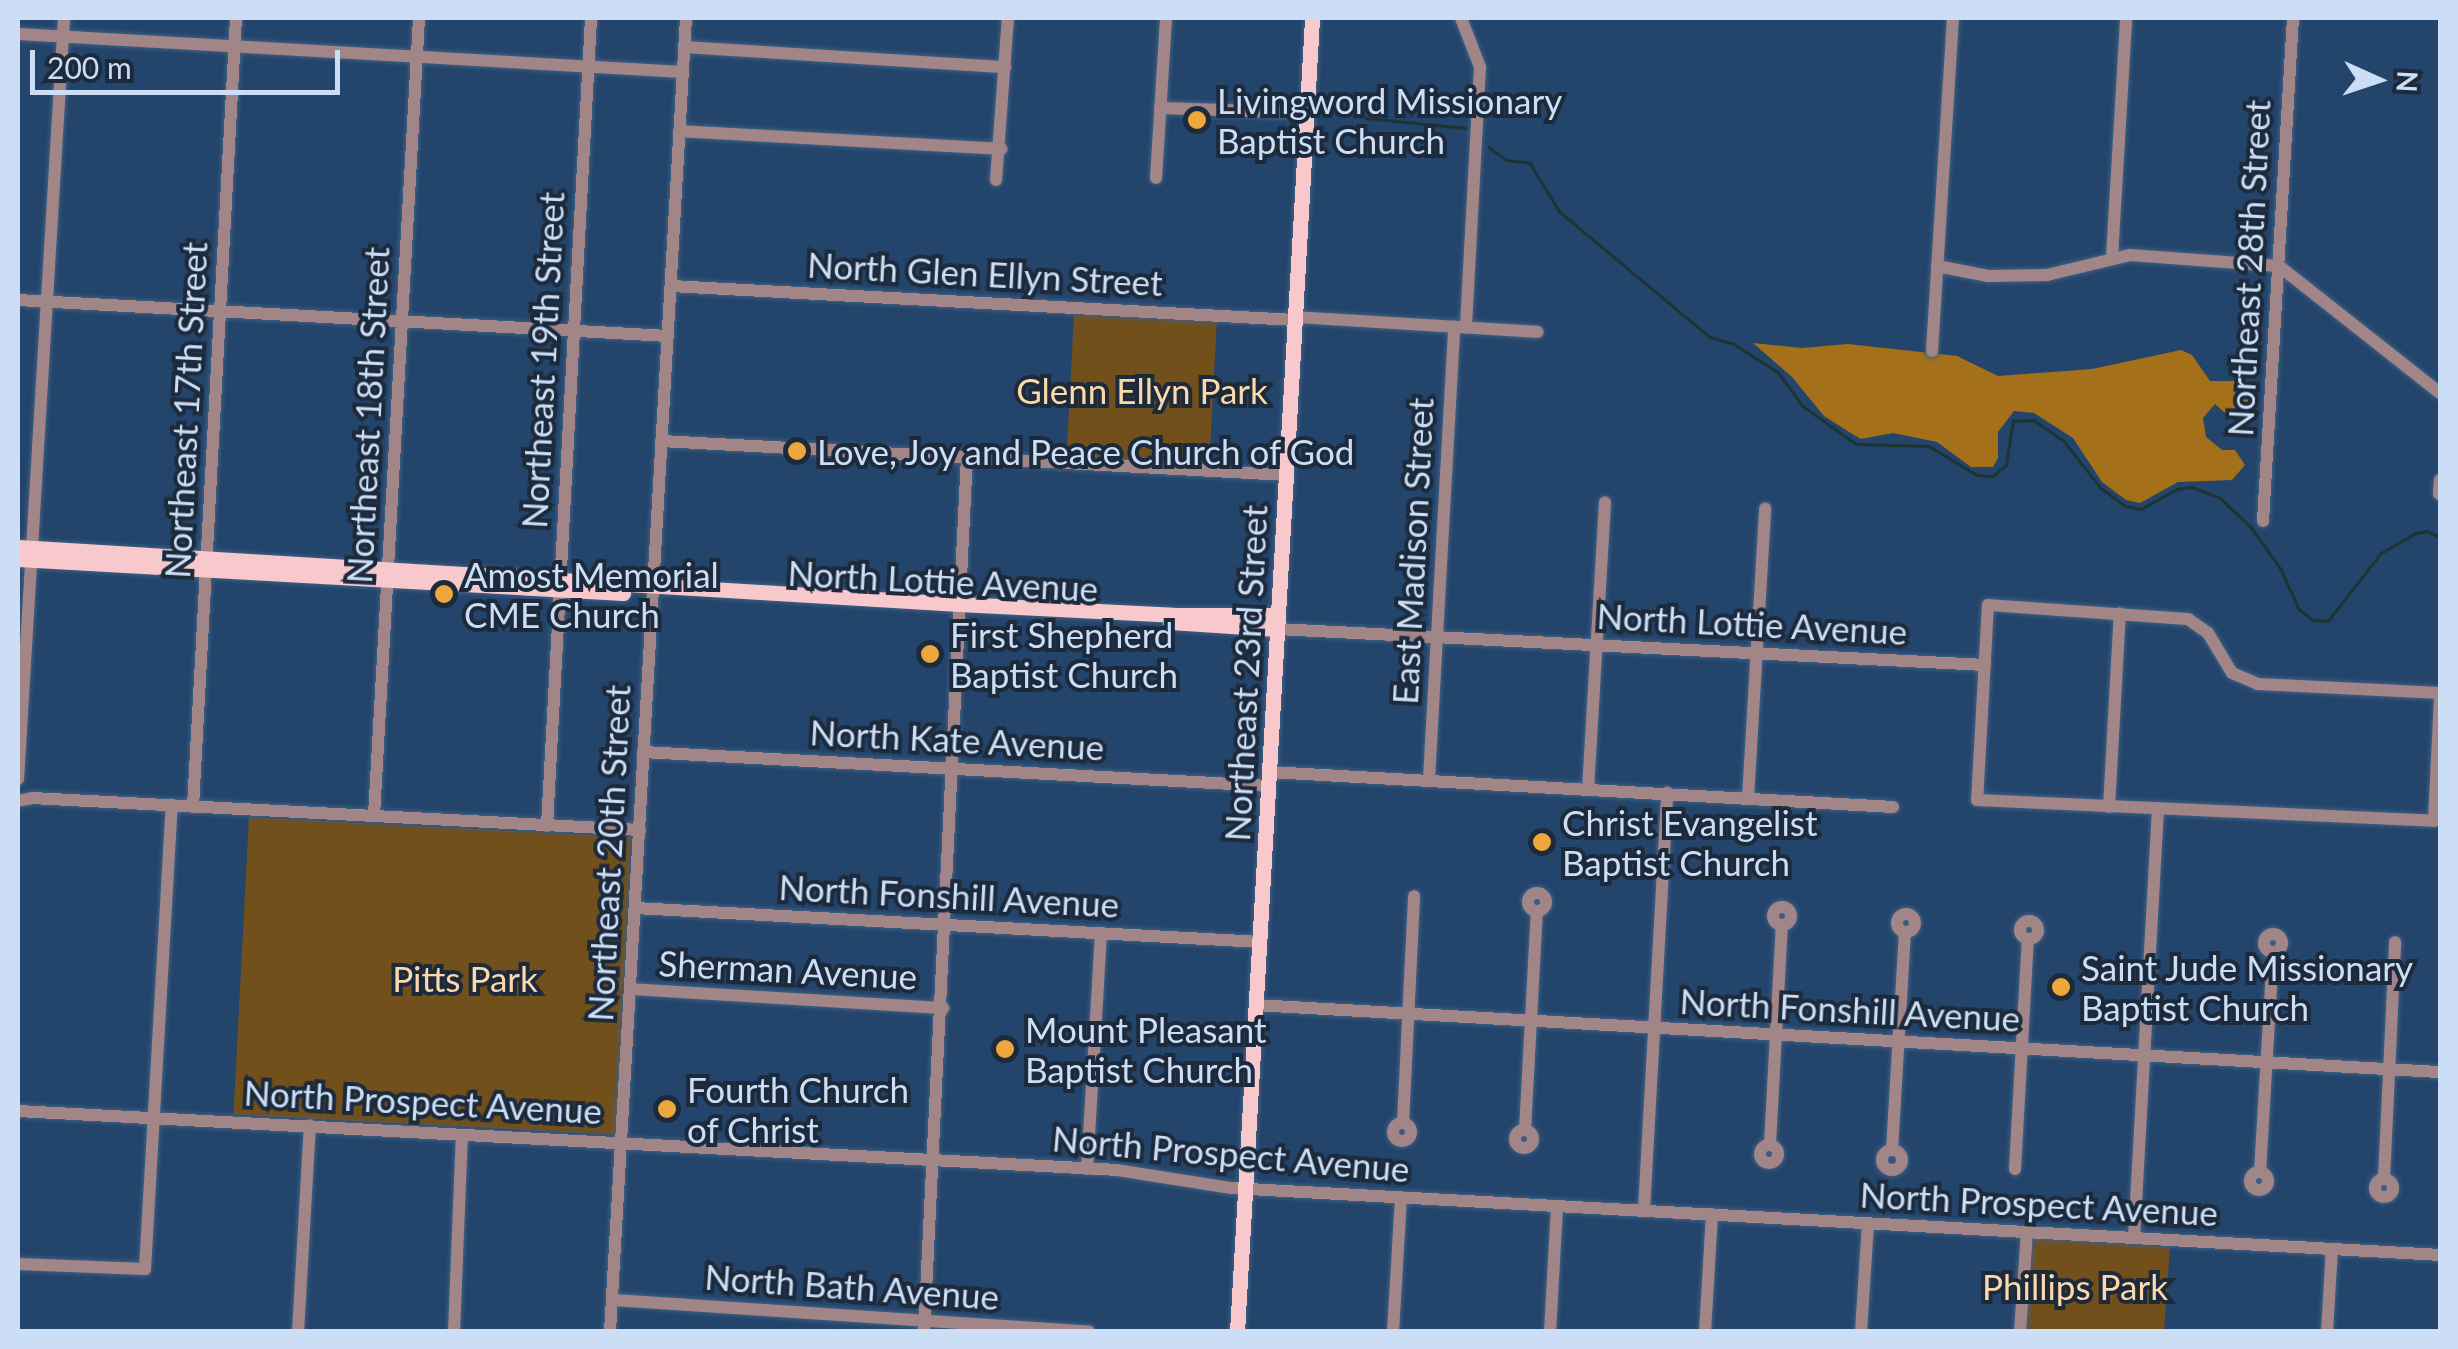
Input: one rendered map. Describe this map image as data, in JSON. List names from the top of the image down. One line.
{"streets":{"main road":["North Lottie Avenue","Northeast 23rd Street"],"street":["Northeast 28th Street","North Glen Ellyn Street","Northeast 19th Street","Northeast 17th Street","Northeast 18th Street","East Madison Street","North Kate Avenue","Northeast 20th Street","North Fonshill Avenue","Sherman Avenue","North Prospect Avenue","North Bath Avenue"]},"crossings":[["North Glen Ellyn Street","East Madison Street"],["North Glen Ellyn Street","Northeast 23rd Street"],["North Glen Ellyn Street","Northeast 20th Street"],["Northeast 19th Street","North Lottie Avenue"],["Northeast 17th Street","North Lottie Avenue"],["Northeast 18th Street","North Lottie Avenue"],["East Madison Street","North Lottie Avenue"],["East Madison Street","North Kate Avenue"],["North Lottie Avenue","Northeast 23rd Street"],["North Lottie Avenue","Northeast 20th Street"],["Northeast 23rd Street","North Kate Avenue"],["Northeast 23rd Street","North Fonshill Avenue"],["Northeast 23rd Street","North Prospect Avenue"],["North Kate Avenue","Northeast 20th Street"],["Northeast 20th Street","North Fonshill Avenue"],["Northeast 20th Street","Sherman Avenue"],["Northeast 20th Street","North Prospect Avenue"],["Northeast 20th Street","North Bath Avenue"]],"parks":["Glenn Ellyn Park","Pitts Park","Phillips Park"],"places":["Livingword Missionary Baptist Church","Love, Joy and Peace Church of God","Amost Memorial CME Church","First Shepherd Baptist Church","Christ Evangelist Baptist Church","Saint Jude Missionary Baptist Church","Mount Pleasant Baptist Church","Fourth Church of Christ"],"scale_bar":"200 m","north":"right"}
